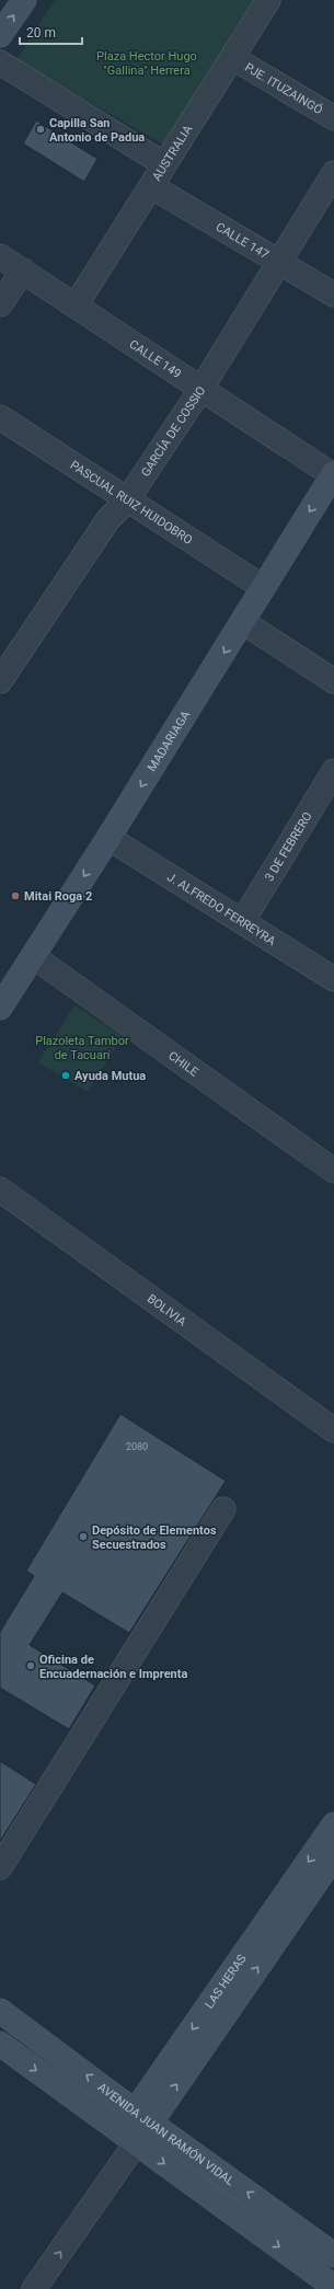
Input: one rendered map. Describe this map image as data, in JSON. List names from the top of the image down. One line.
{"streets":{"main road":["MADARIAGA","LAS HERAS","AVENIDA JUAN RAMÓN VIDAL"],"street":["PJE. ITUZAINGÓ","AUSTRALIA","CALLE 147","CALLE 149","GARCÍA DE COSSIO","PASCUAL RUIZ HUIDOBRO","3 DE FEBRERO","J. ALFREDO FERREYRA","CHILE","BOLIVIA"]},"crossings":[["PJE. ITUZAINGÓ","AUSTRALIA"],["AUSTRALIA","CALLE 147"],["AUSTRALIA","CALLE 149"],["CALLE 147","GARCÍA DE COSSIO"],["CALLE 149","GARCÍA DE COSSIO"],["CALLE 149","MADARIAGA"],["GARCÍA DE COSSIO","PASCUAL RUIZ HUIDOBRO"],["PASCUAL RUIZ HUIDOBRO","MADARIAGA"],["MADARIAGA","J. ALFREDO FERREYRA"],["MADARIAGA","CHILE"],["3 DE FEBRERO","J. ALFREDO FERREYRA"],["LAS HERAS","AVENIDA JUAN RAMÓN VIDAL"]],"one_way":["MADARIAGA"],"parks":["Plaza Hector Hugo \"Gallina\" Herrera","Plazoleta Tambor de Tacuarí"],"places":["Capilla San Antonio de Padua","Mitai Roga 2","Ayuda Mutua","Depósito de Elementos Secuestrados","Oficina de Encuadernación e Imprenta"],"house_numbers":["2080"],"scale_bar":"20 m"}
